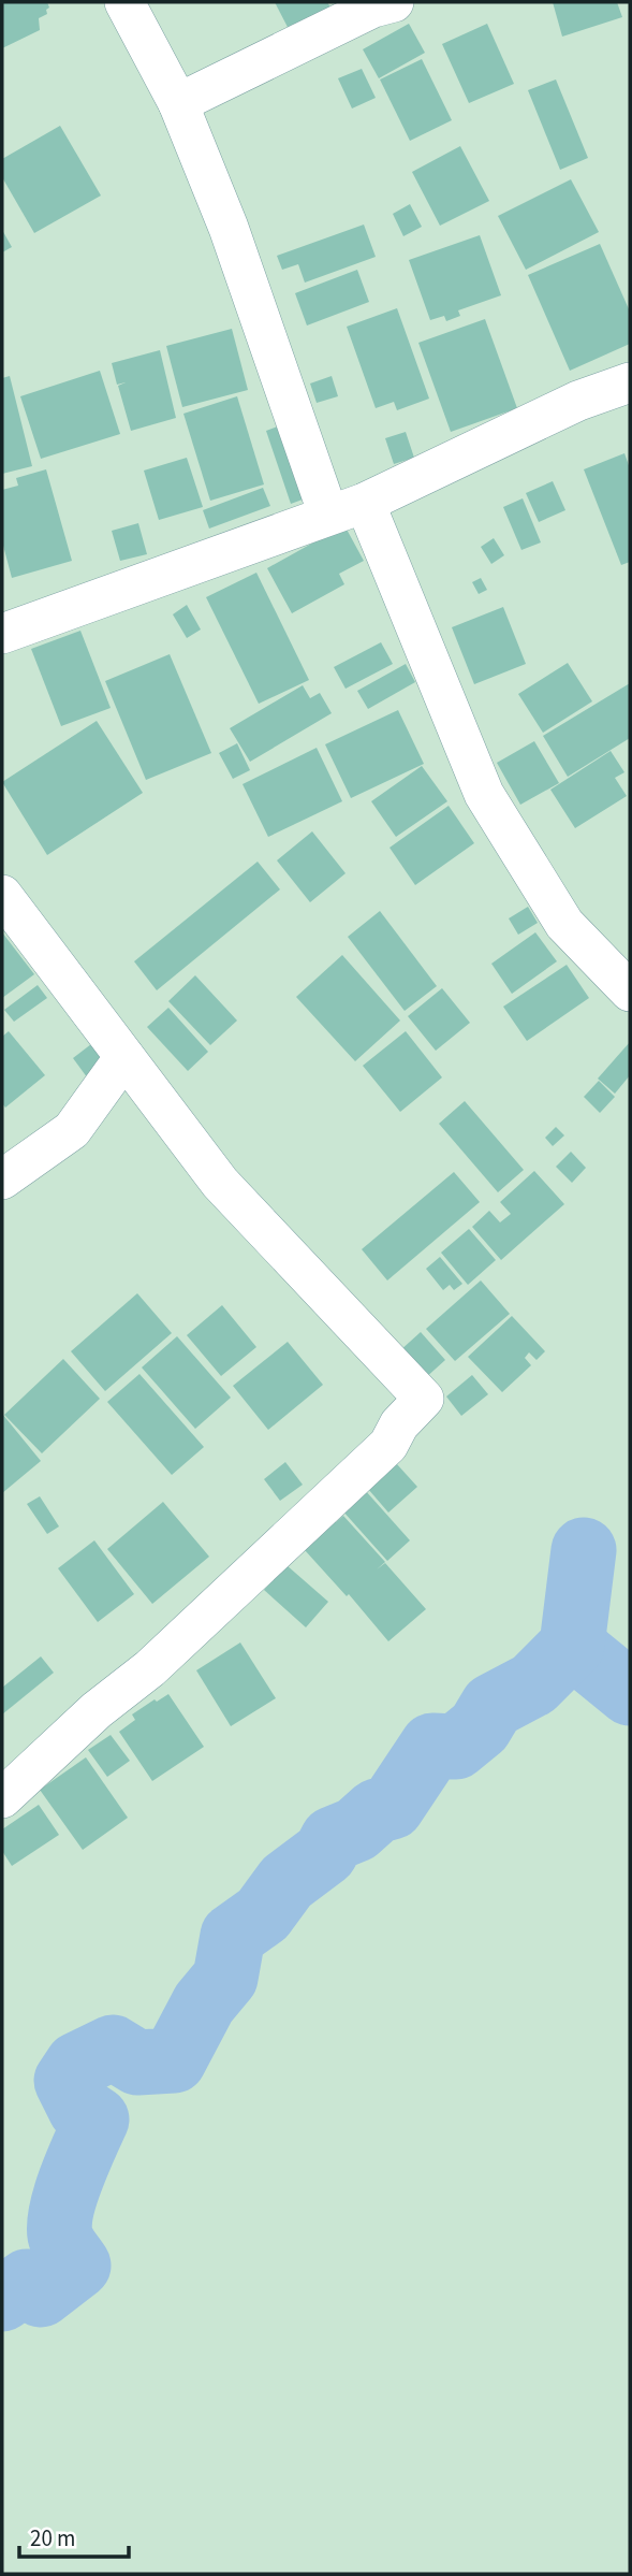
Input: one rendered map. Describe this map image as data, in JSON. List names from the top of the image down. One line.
{"scale_bar":"20 m"}
